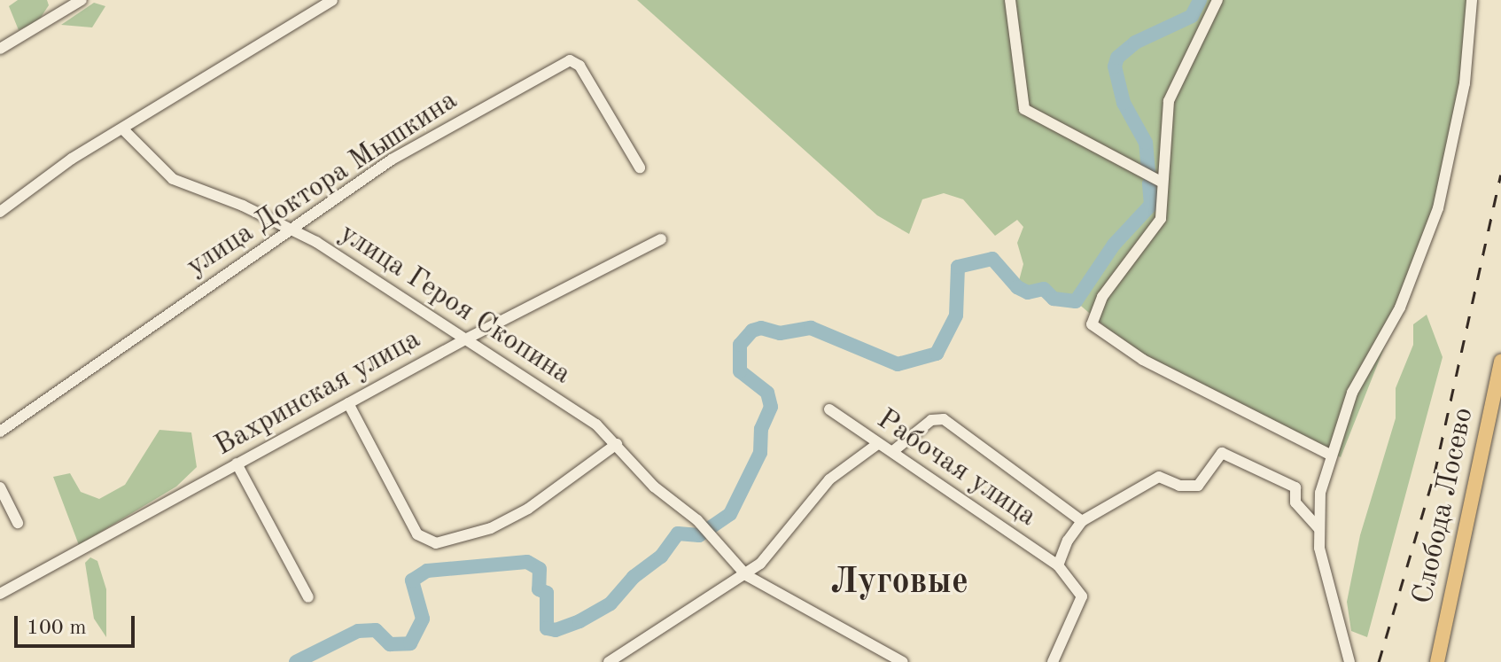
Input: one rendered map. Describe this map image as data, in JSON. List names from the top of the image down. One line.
{"streets":{"main road":["Слобода Лосево"],"street":["улица Доктора Мышкина","улица Героя Скопина","Вахринская улица","Рабочая улица"]},"crossings":[["улица Доктора Мышкина","улица Героя Скопина"],["улица Героя Скопина","Вахринская улица"]],"districts":["Луговые"],"scale_bar":"100 m"}
